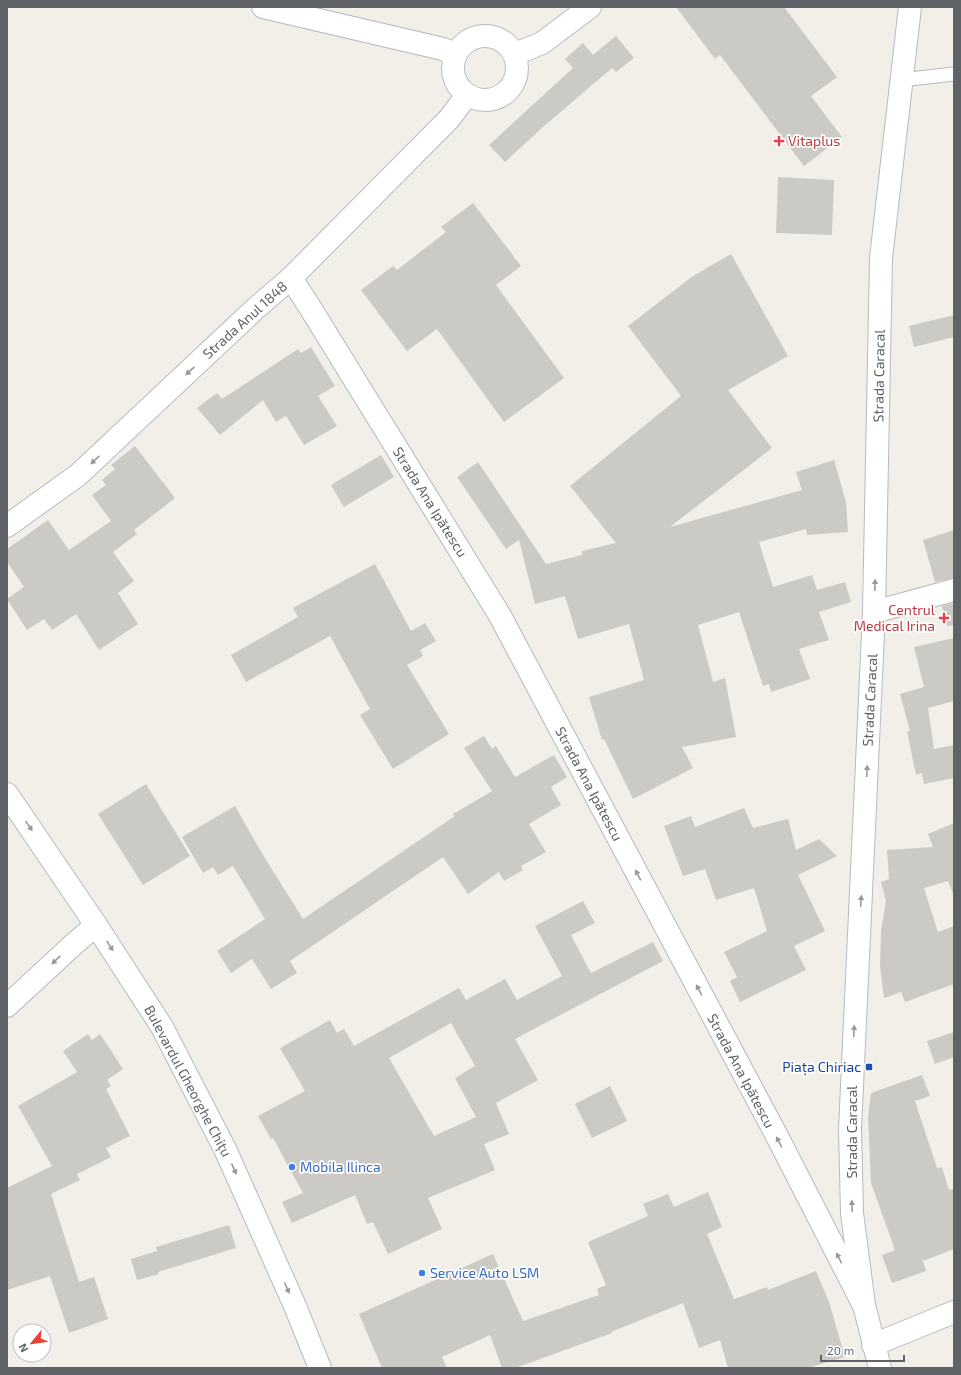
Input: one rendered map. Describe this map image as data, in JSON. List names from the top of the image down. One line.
{"streets":{"main road":["Strada Anul 1848","Strada Caracal","Strada Ana Ipătescu","Bulevardul Gheorghe Chițu"]},"crossings":[["Strada Anul 1848","Strada Ana Ipătescu"],["Strada Caracal","Strada Ana Ipătescu"]],"one_way":["Strada Anul 1848","Strada Caracal","Strada Ana Ipătescu","Bulevardul Gheorghe Chițu"],"places":{"health":["Vitaplus","Centrul Medical Irina"],"transit":["Piața Chiriac"],"other":["Mobila Ilinca","Service Auto LSM"]},"scale_bar":"20 m","north":"bottom left"}
